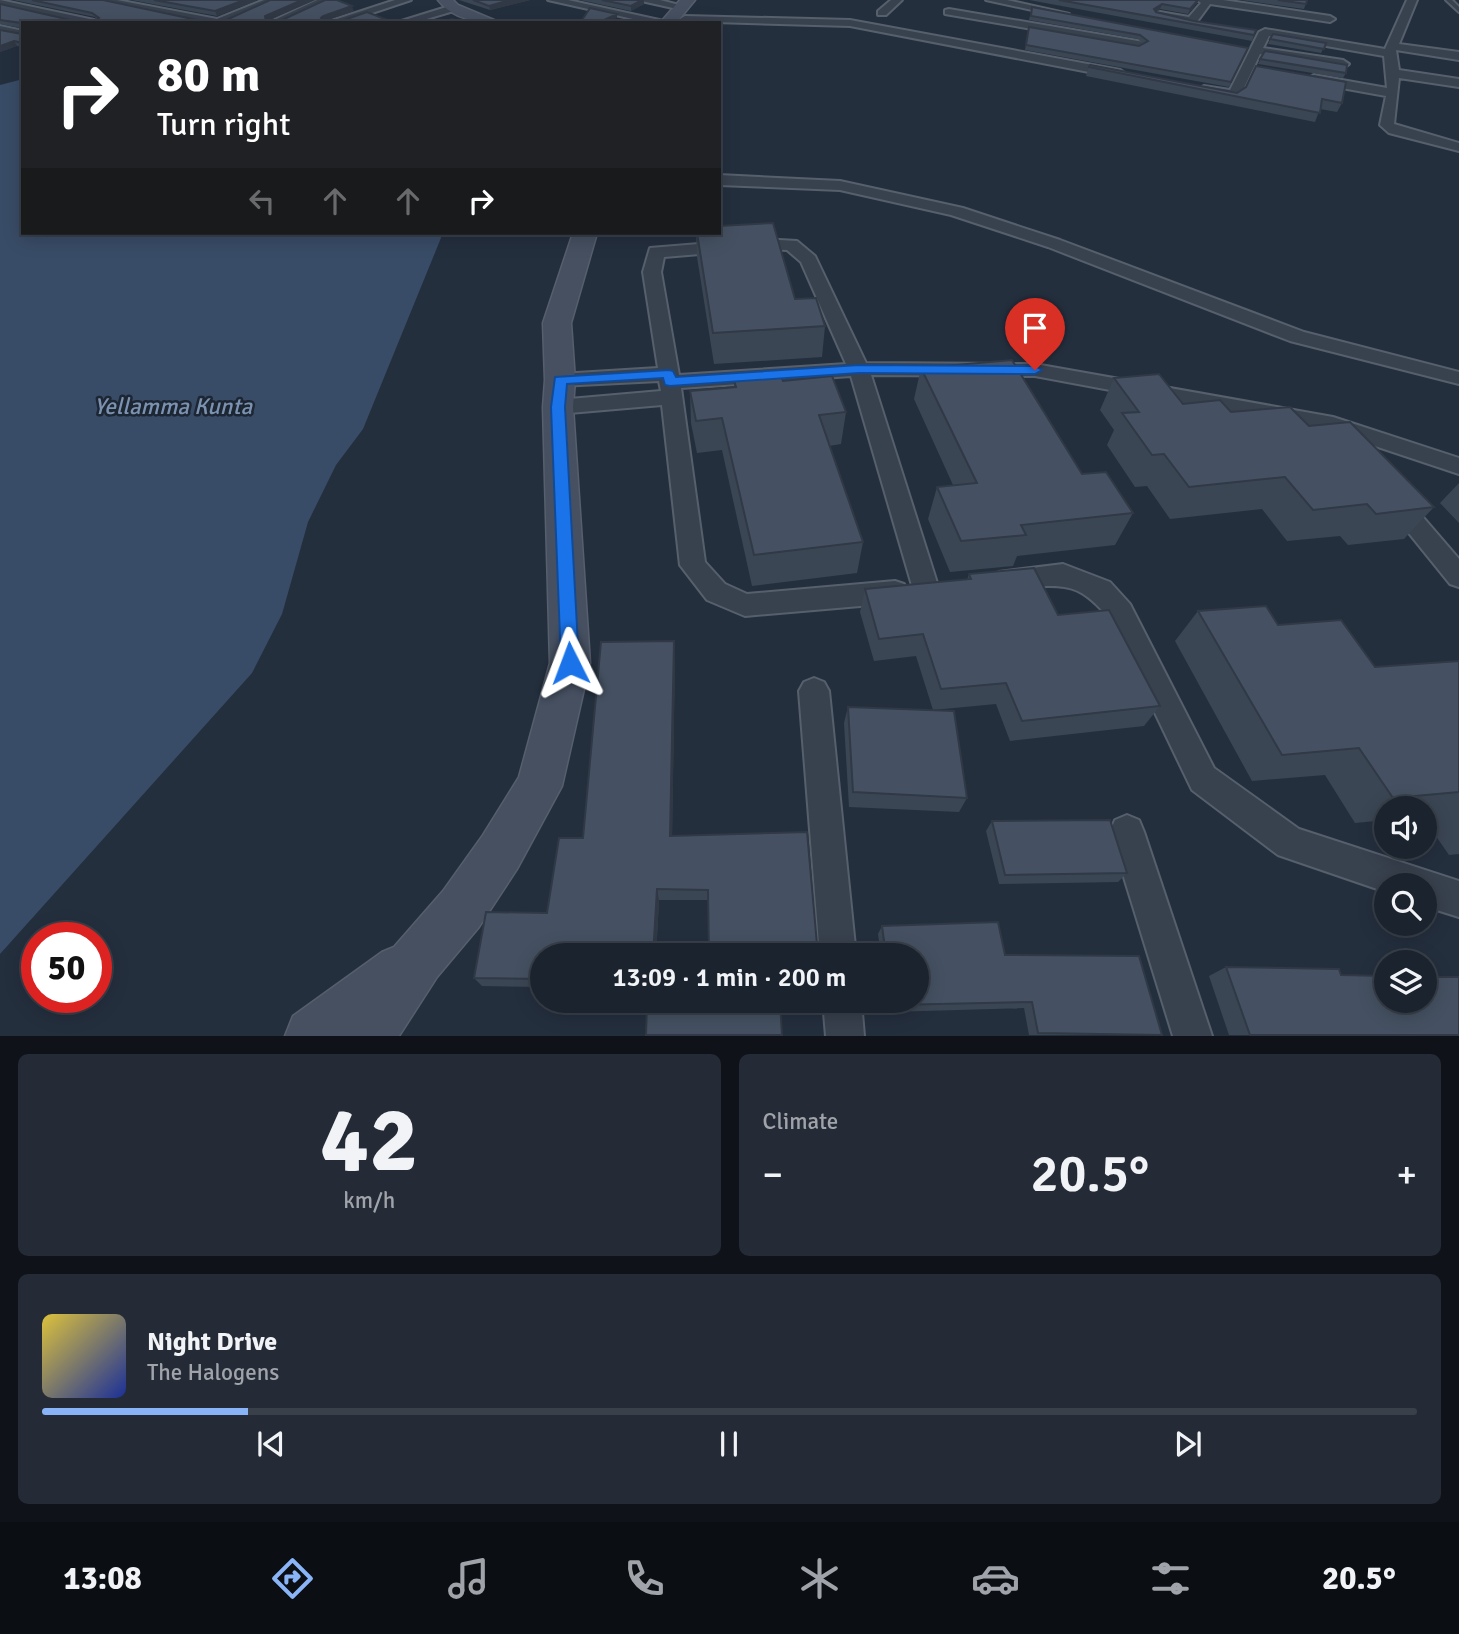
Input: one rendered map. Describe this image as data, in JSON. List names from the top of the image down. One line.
{"water":["Yellamma Kunta"],"page":{"turn":["80 m","Turn right"],"limit":"50","trip":"13:09 · 1 min · 200 m","tile":[["42","km/h"],"Climate"],"heat":["−","20.5°","+"],"song":["Night Drive","The Halogens"],"tabs":["13:08","20.5°"]}}
